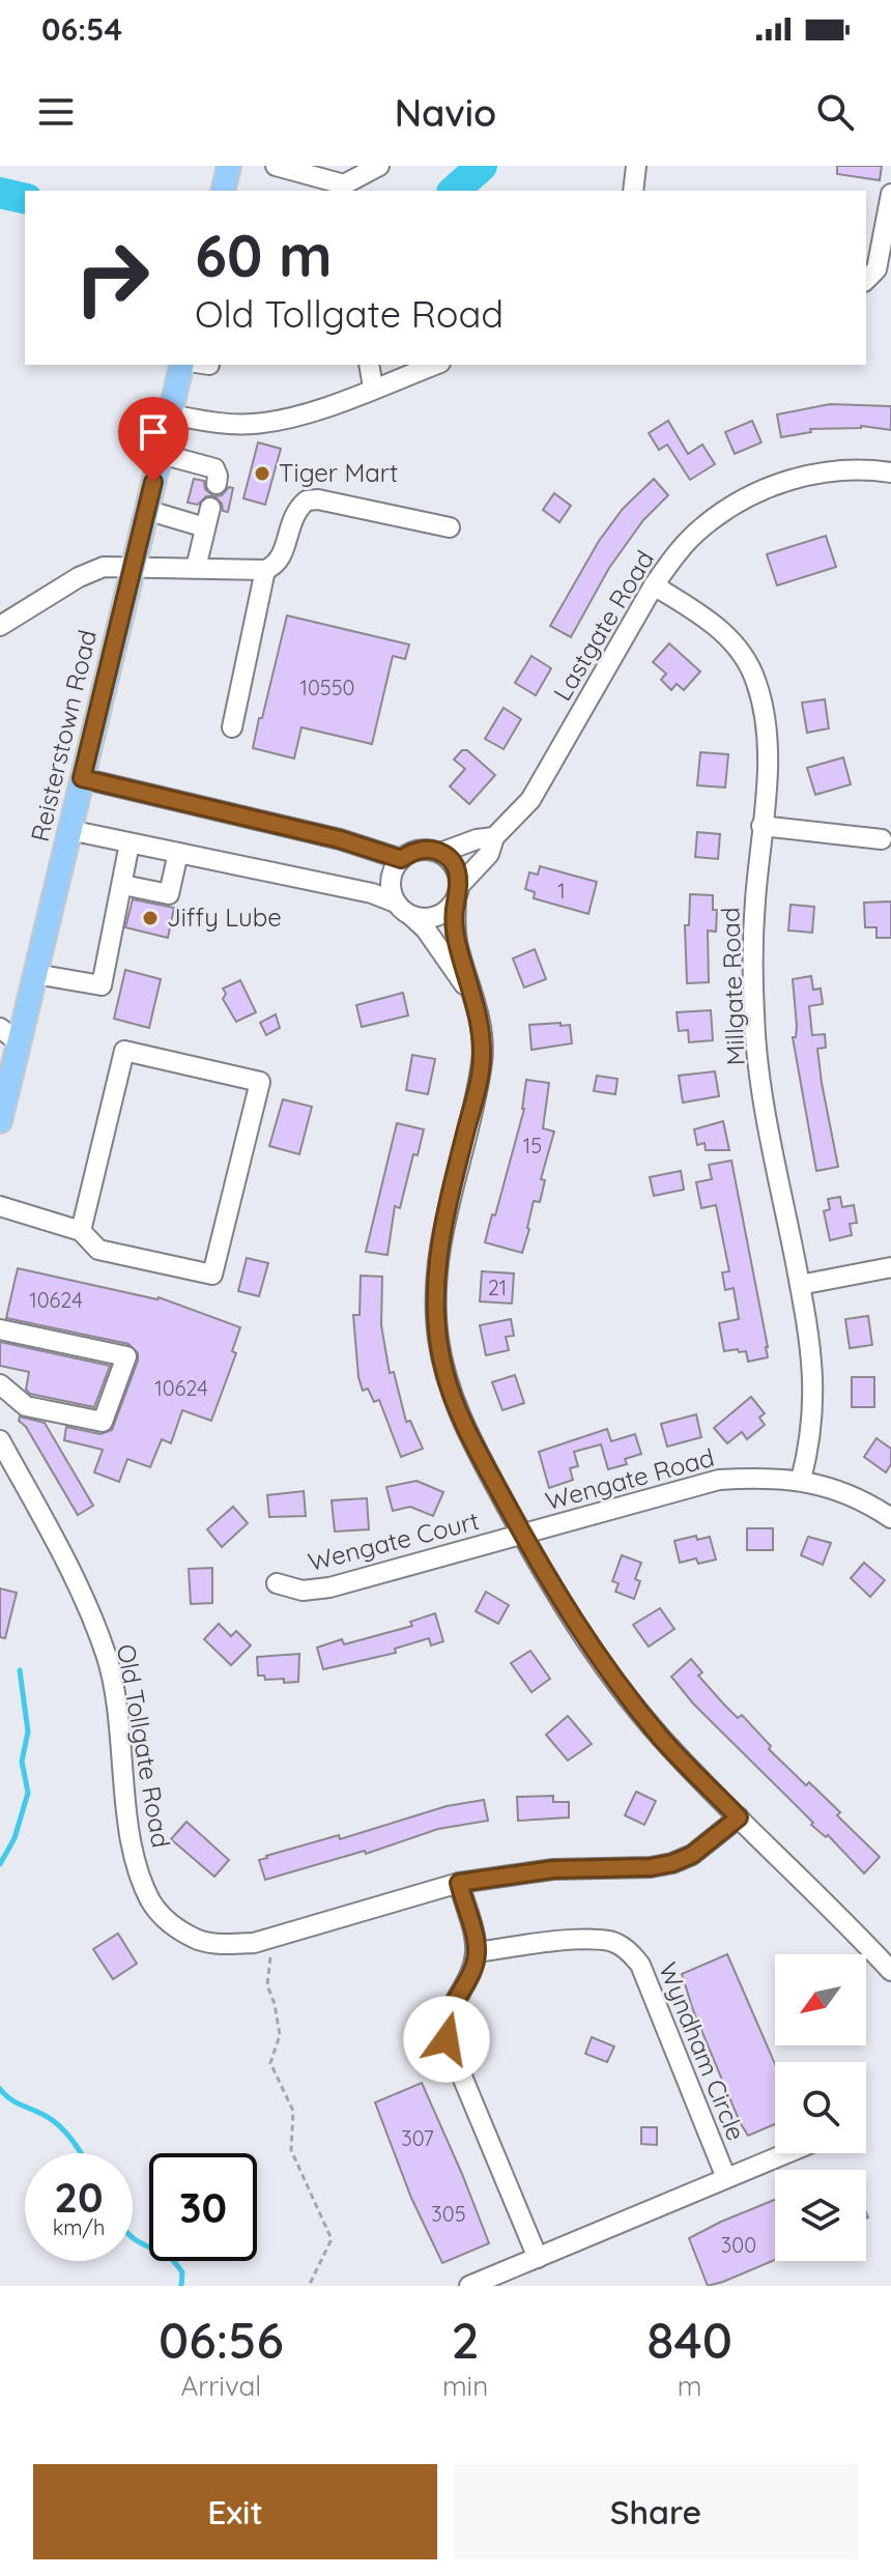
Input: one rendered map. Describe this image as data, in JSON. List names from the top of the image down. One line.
{"streets":{"main road":["Reisterstown Road"],"street":["Lastgate Road","Millgate Road","Wengate Road","Wengate Court","Old Tollgate Road","Wyndham Circle"]},"crossings":[["Lastgate Road","Millgate Road"],["Millgate Road","Wengate Road"],["Wengate Road","Wengate Court"]],"places":["Tiger Mart","Jiffy Lube"],"house_numbers":["10550","1","15","21","10624","10624","307","305","300"],"north":"bottom left","page":{"status":"06:54","header":"Navio","turn":["60 m","Old Tollgate Road"],"speed":"20 km/h","limit":"30","eta":["06:56","Arrival","2","min","840","m"],"buttons":["Exit","Share"]}}
